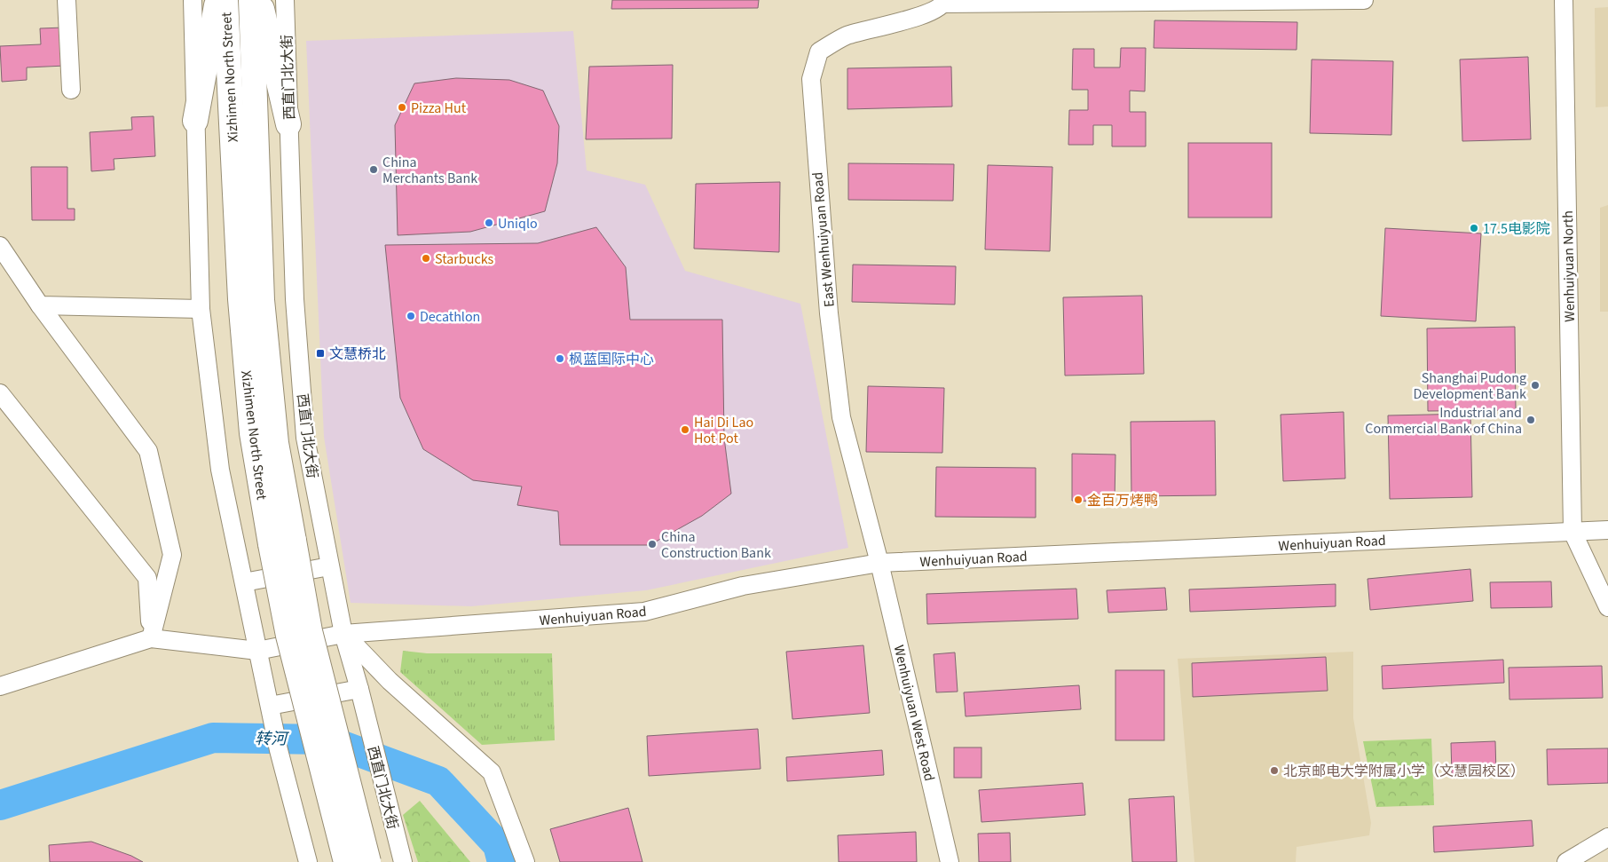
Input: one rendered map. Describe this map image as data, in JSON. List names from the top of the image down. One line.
{"streets":{"highway":["Xizhimen North Street"],"street":["西直门北大街","East Wenhuiyuan Road","Wenhuiyuan North","Wenhuiyuan Road","Wenhuiyuan West Road"]},"crossings":[["西直门北大街","Wenhuiyuan Road"],["East Wenhuiyuan Road","Wenhuiyuan Road"],["East Wenhuiyuan Road","Wenhuiyuan West Road"],["Wenhuiyuan North","Wenhuiyuan Road"],["Wenhuiyuan Road","Wenhuiyuan West Road"]],"water":["转河"],"places":{"other":["Pizza Hut","China Merchants Bank","Uniqlo","17.5电影院","Starbucks","Decathlon","枫蓝国际中心","Shanghai Pudong Development Bank","Industrial and Commercial Bank of China","Hai Di Lao Hot Pot","金百万烤鸭","China Construction Bank","北京邮电大学附属小学（文慧园校区）"],"transit":["文慧桥北"]}}
